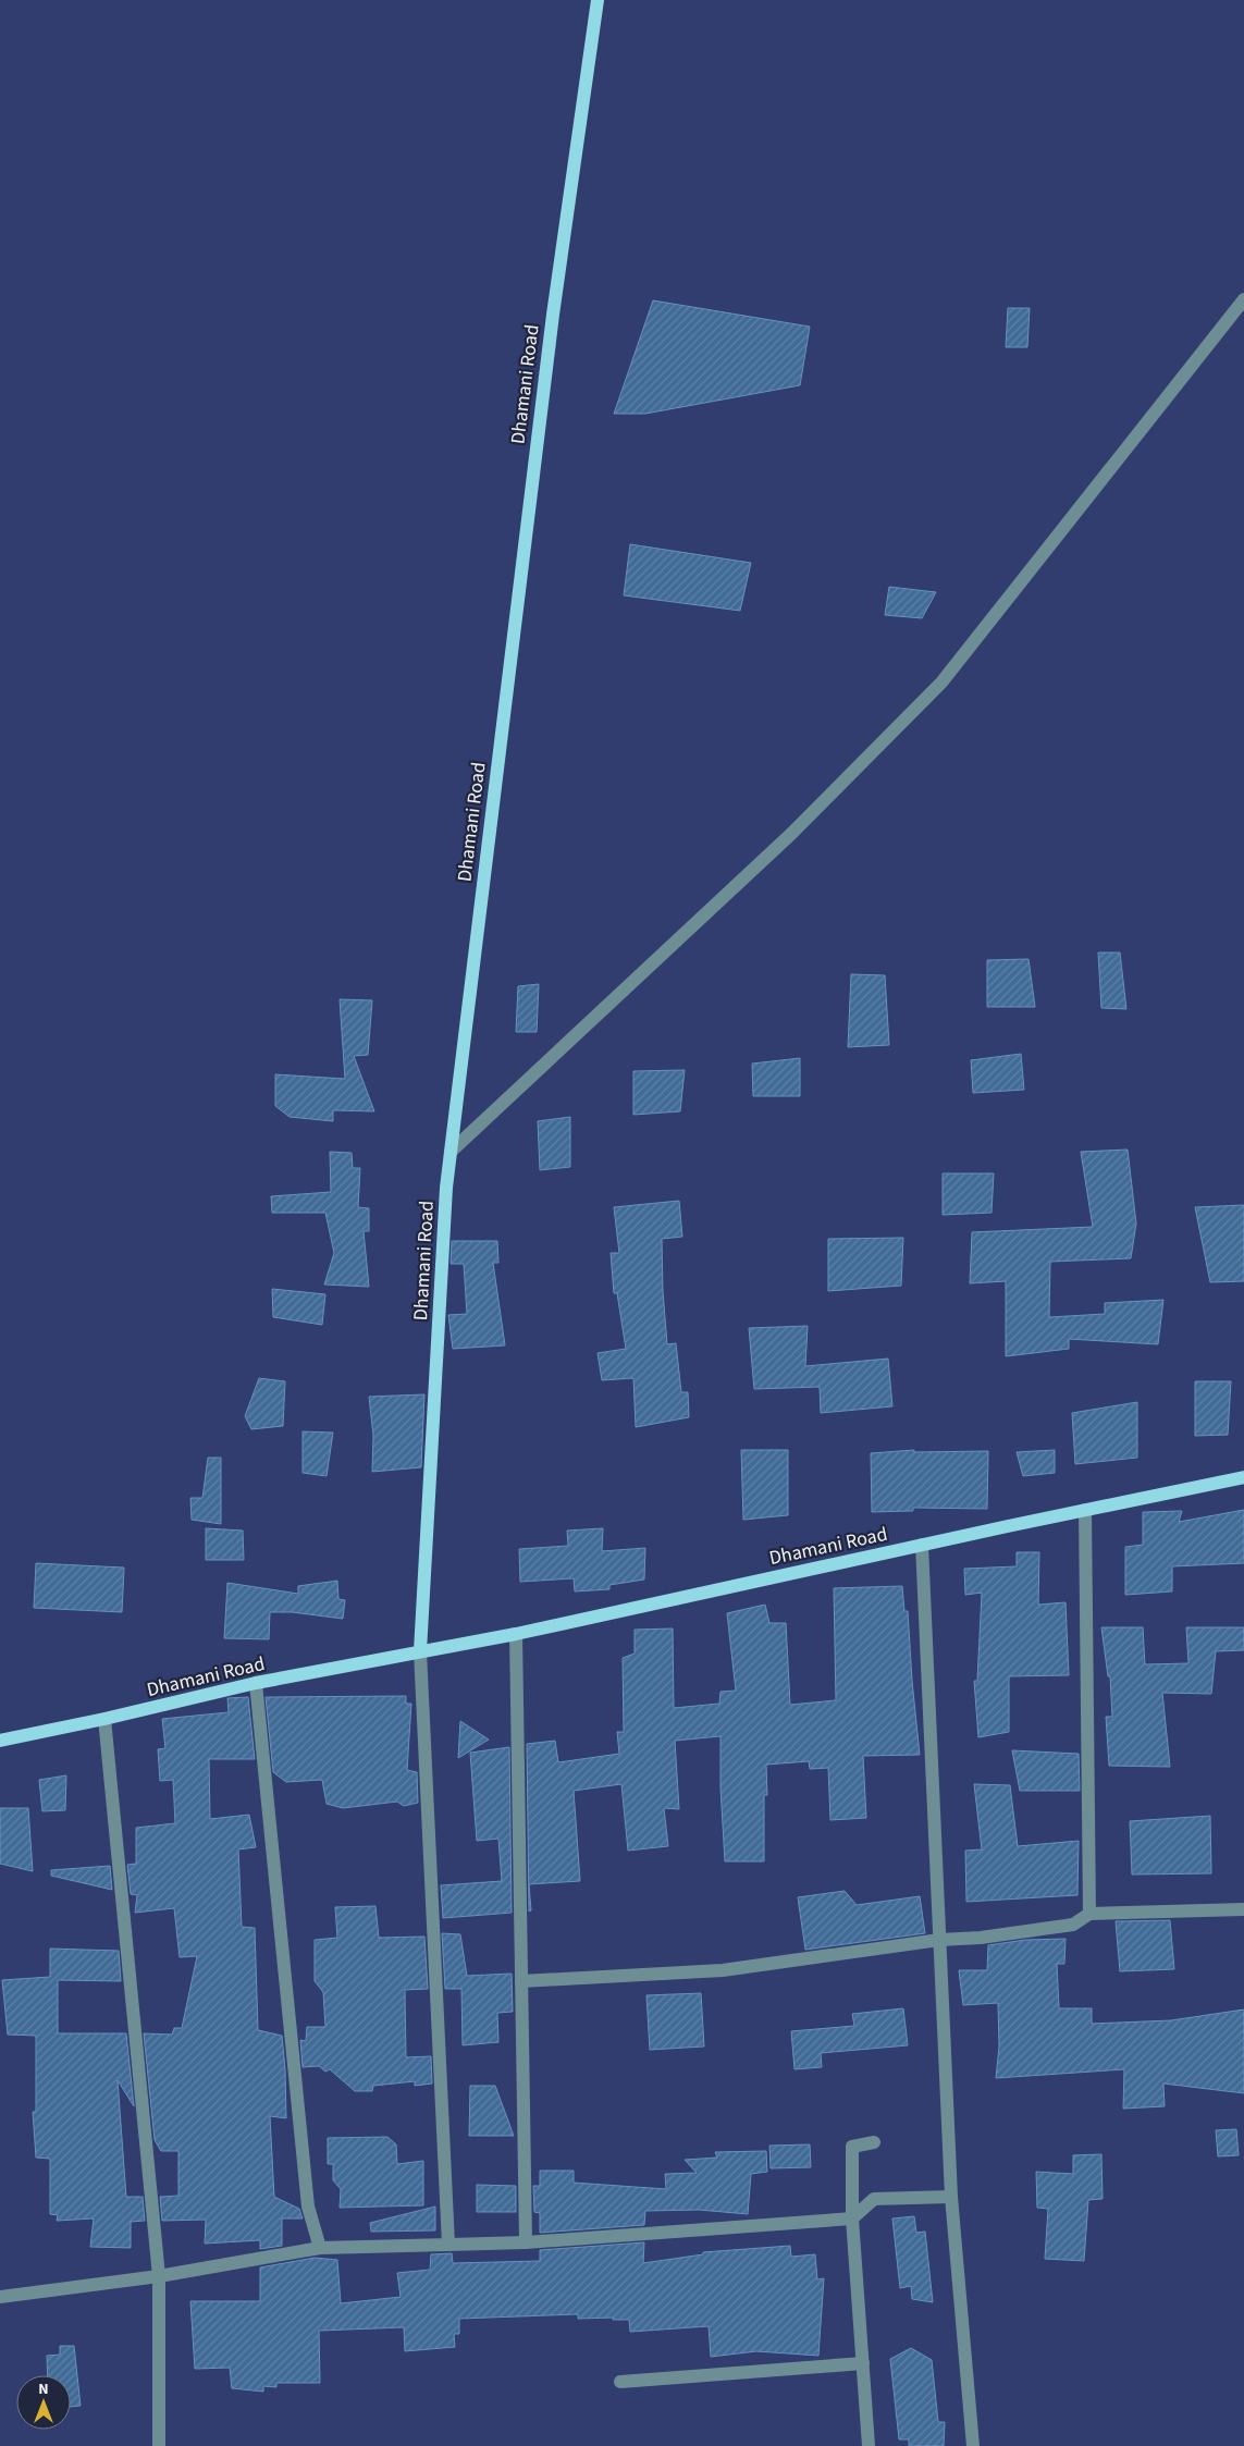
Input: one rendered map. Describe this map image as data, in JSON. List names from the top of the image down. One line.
{"streets":{"main road":["Dhamani Road"]},"north":"top"}
